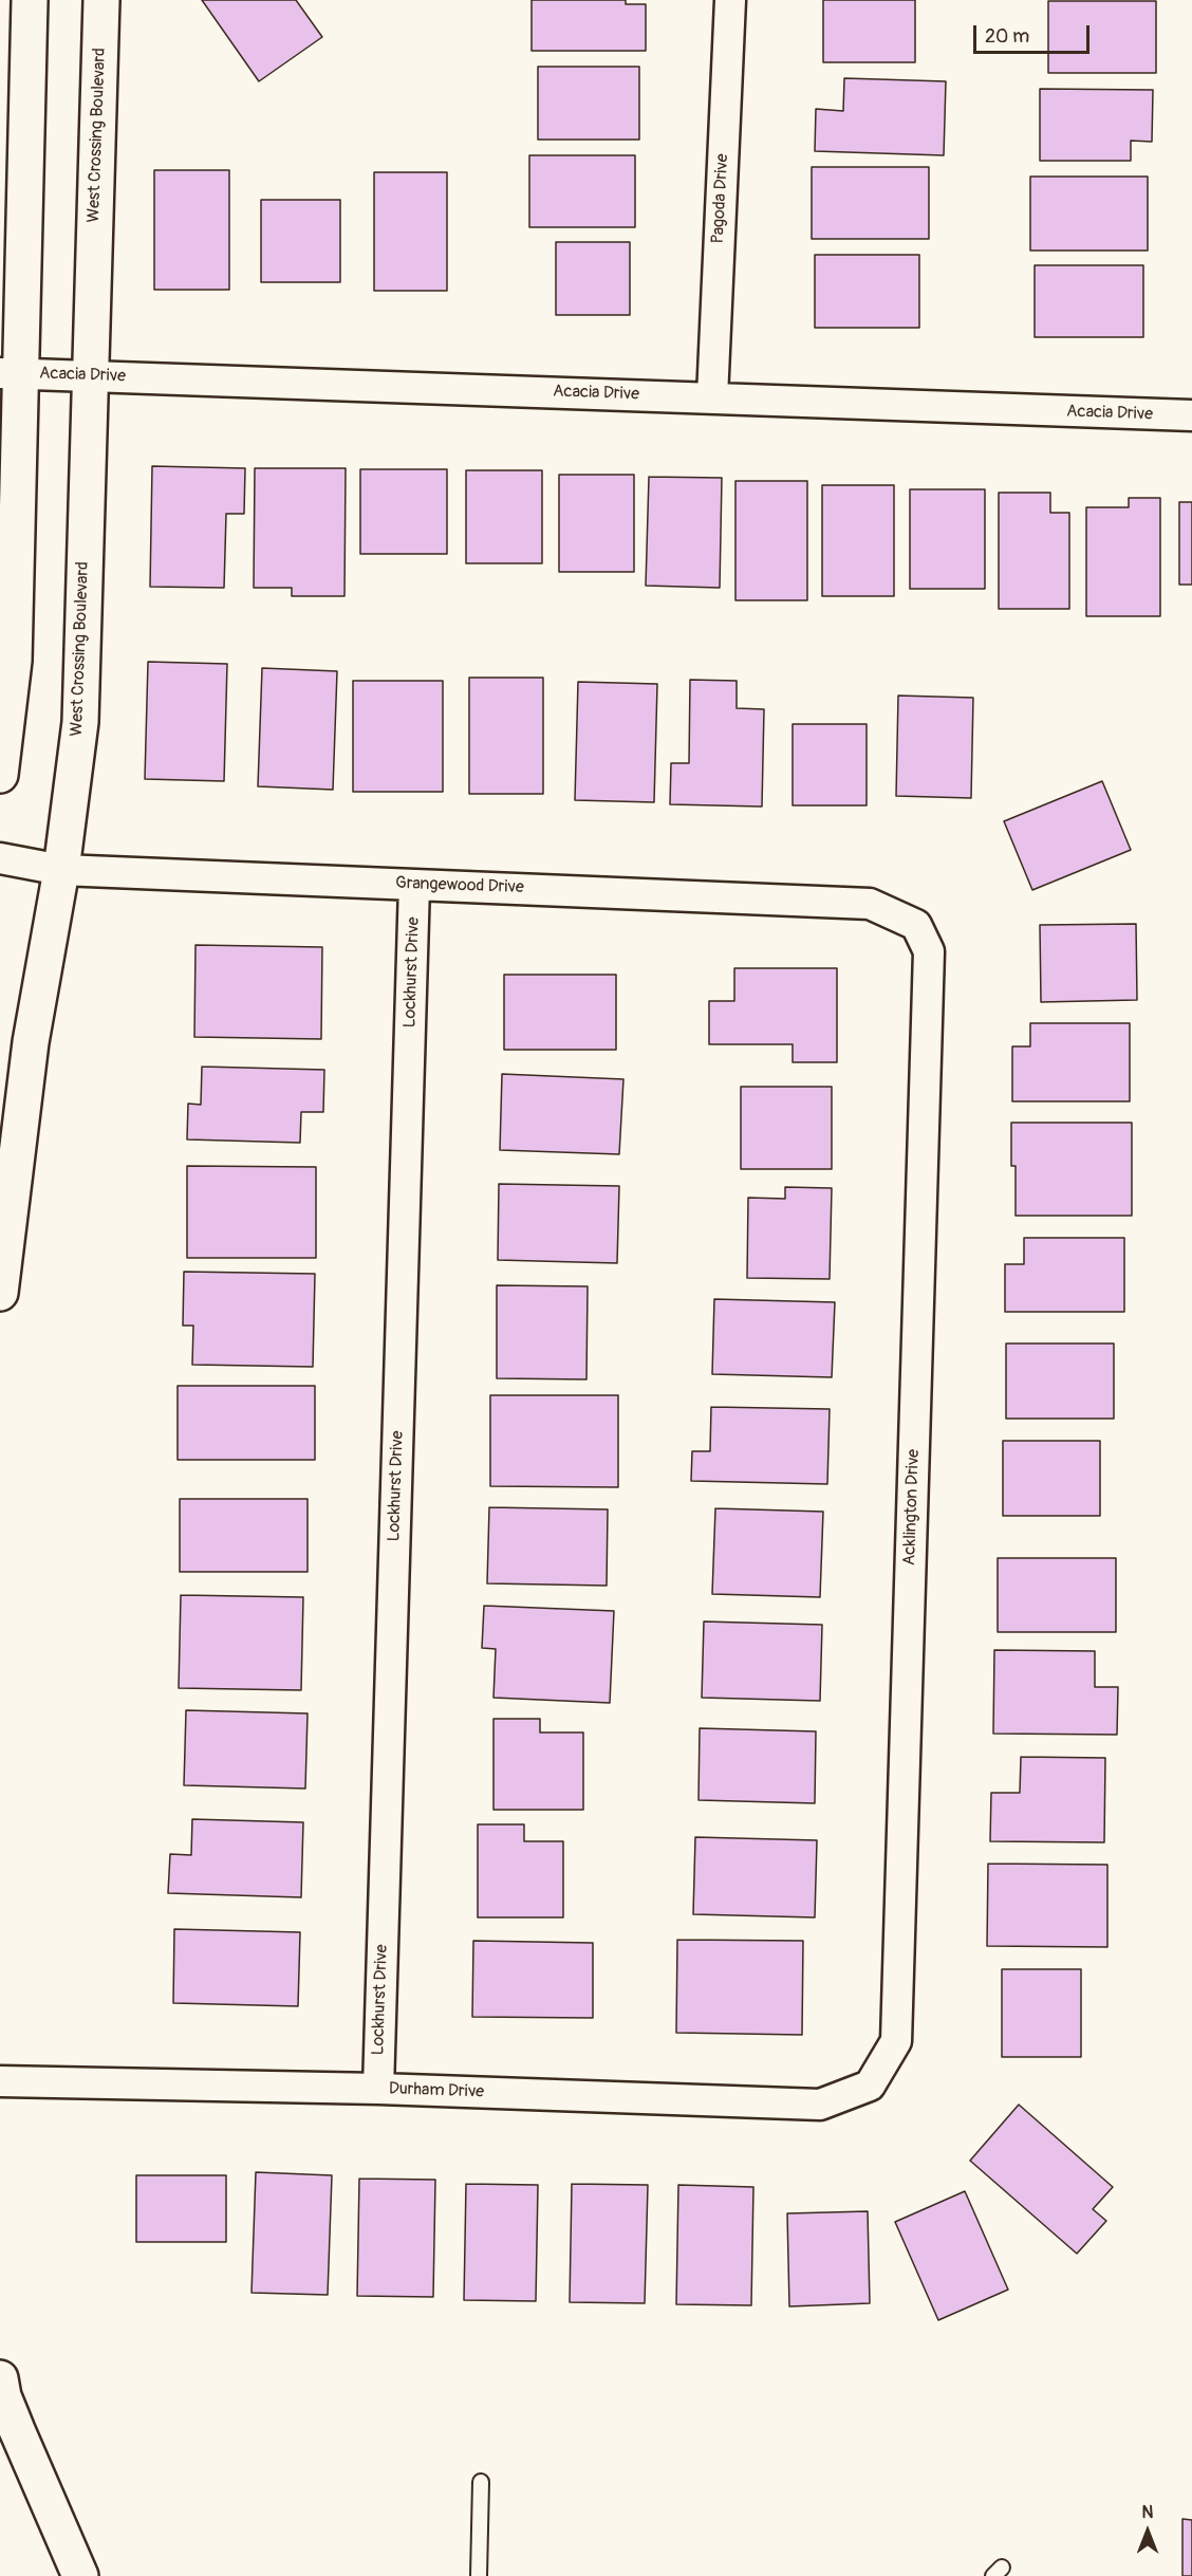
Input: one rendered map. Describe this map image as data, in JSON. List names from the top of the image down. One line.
{"streets":{"street":["West Crossing Boulevard","Pagoda Drive","Acacia Drive","Grangewood Drive","Lockhurst Drive","Acklington Drive","Durham Drive"]},"crossings":[["West Crossing Boulevard","Acacia Drive"],["West Crossing Boulevard","Grangewood Drive"],["Pagoda Drive","Acacia Drive"],["Grangewood Drive","Lockhurst Drive"],["Grangewood Drive","Acklington Drive"],["Lockhurst Drive","Durham Drive"],["Acklington Drive","Durham Drive"]],"scale_bar":"20 m","north":"top"}
